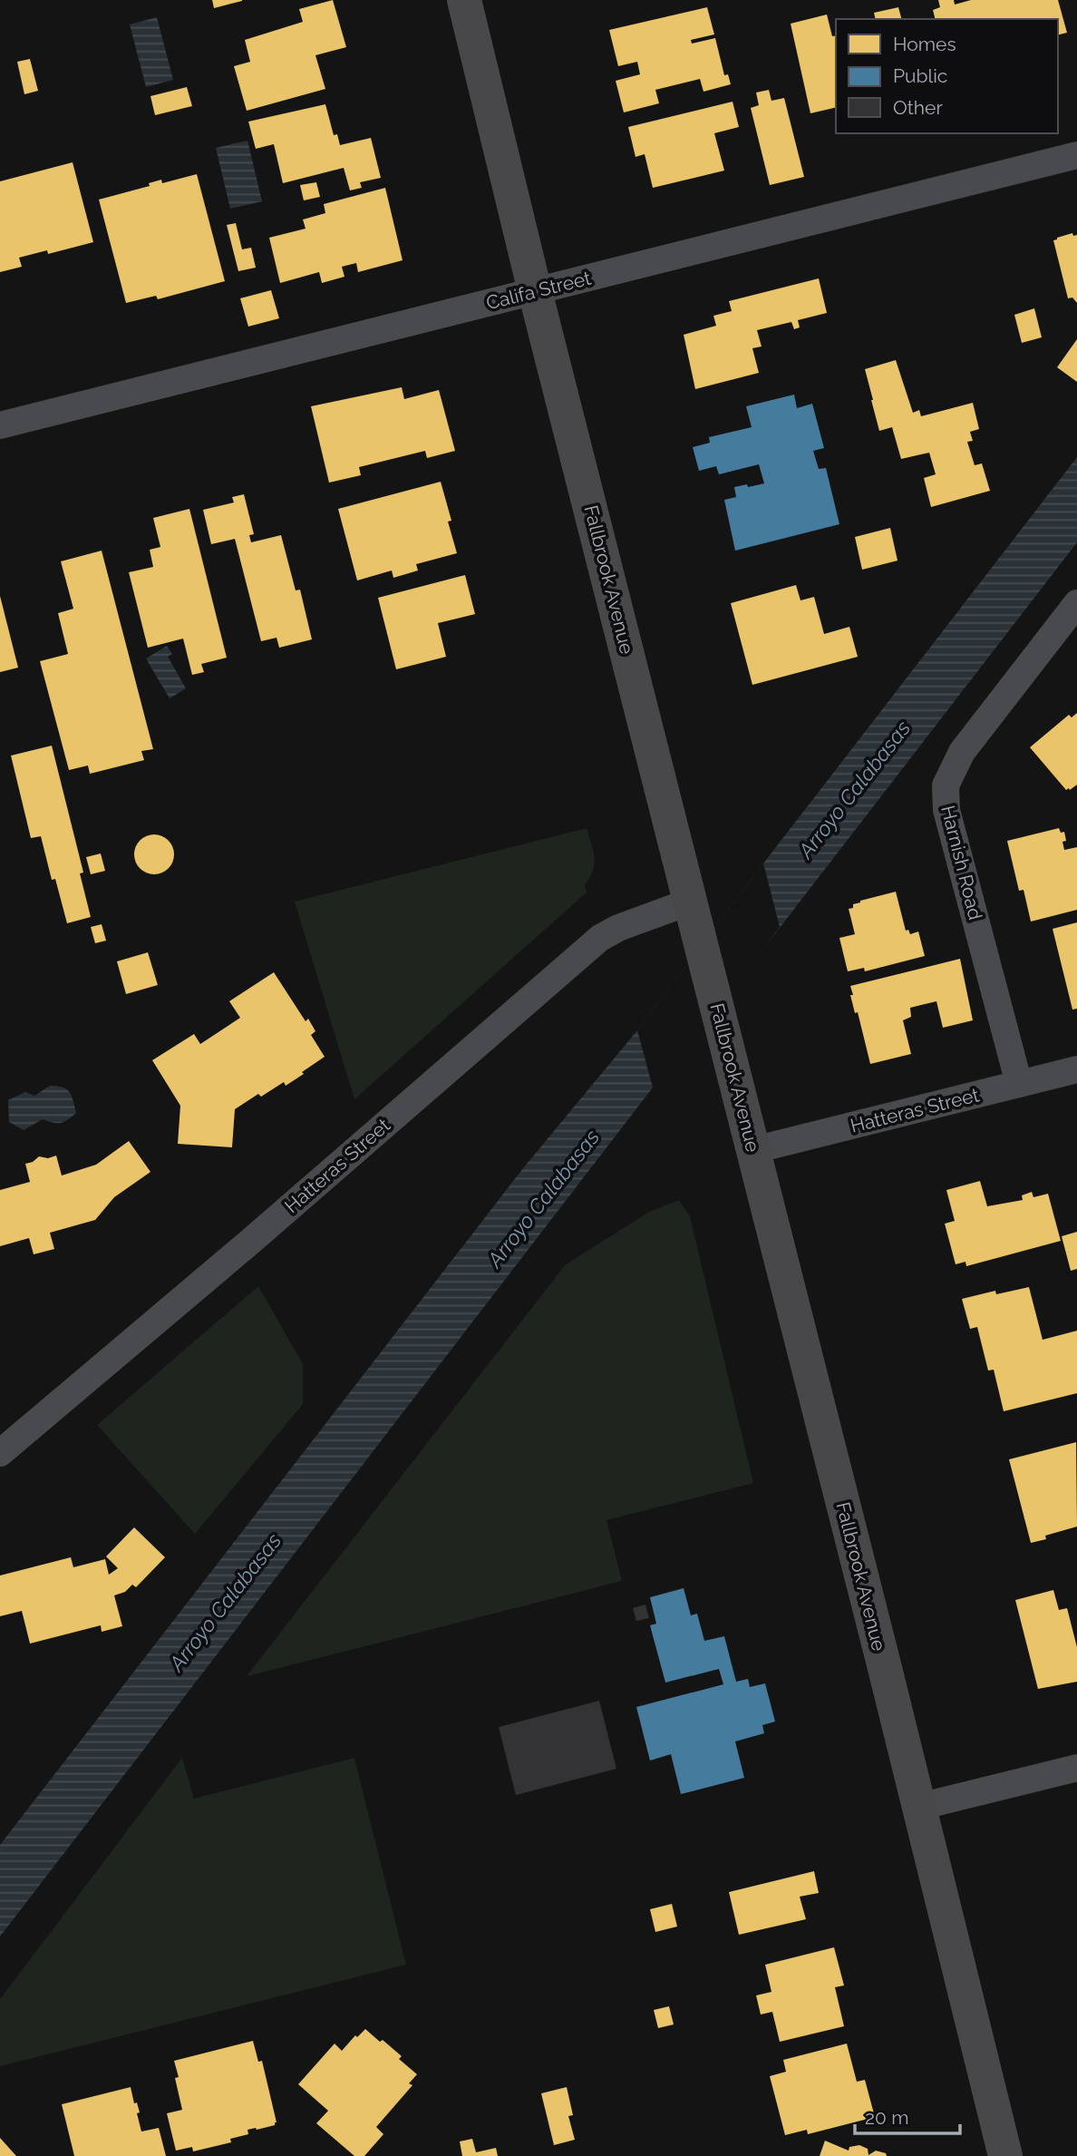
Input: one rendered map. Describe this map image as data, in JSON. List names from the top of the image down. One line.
{"streets":{"main road":["Fallbrook Avenue"],"street":["Califa Street","Harnish Road","Hatteras Street"]},"crossings":[["Califa Street","Fallbrook Avenue"],["Fallbrook Avenue","Hatteras Street"],["Harnish Road","Hatteras Street"]],"water":["Arroyo Calabasas"],"legend":["Homes","Public","Other"],"scale_bar":"20 m"}
